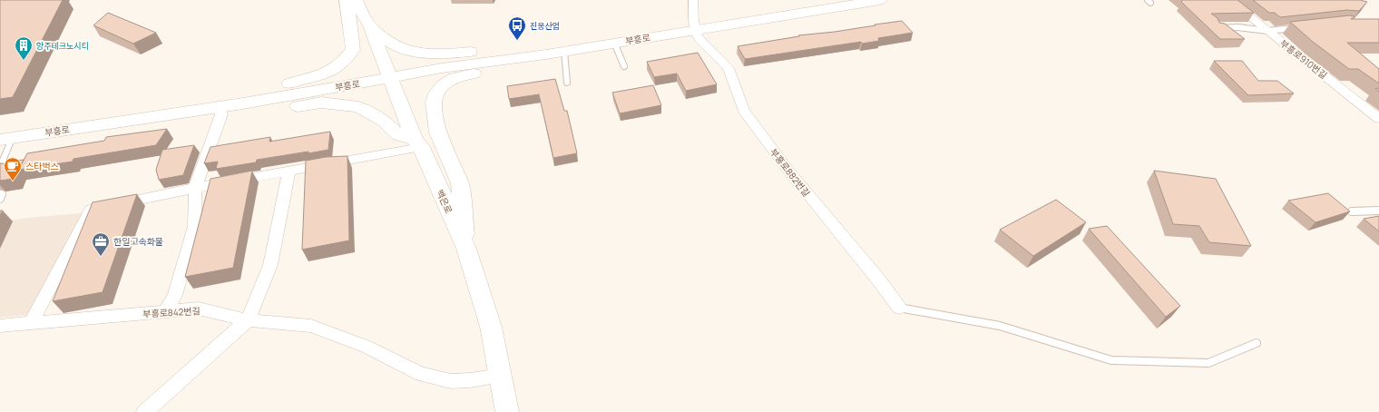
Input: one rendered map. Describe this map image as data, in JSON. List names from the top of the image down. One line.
{"streets":{"main road":["부흥로","백은로"],"street":["부흥로910번길","부흥로882번길","부흥로842번길"]},"crossings":[["부흥로","부흥로882번길"],["부흥로","백은로"],["백은로","부흥로842번길"]],"places":{"bus stop":["진웅산업"],"building":["양주테크노시티"],"cafe":["스타벅스"],"office":["한일고속화물"]}}
